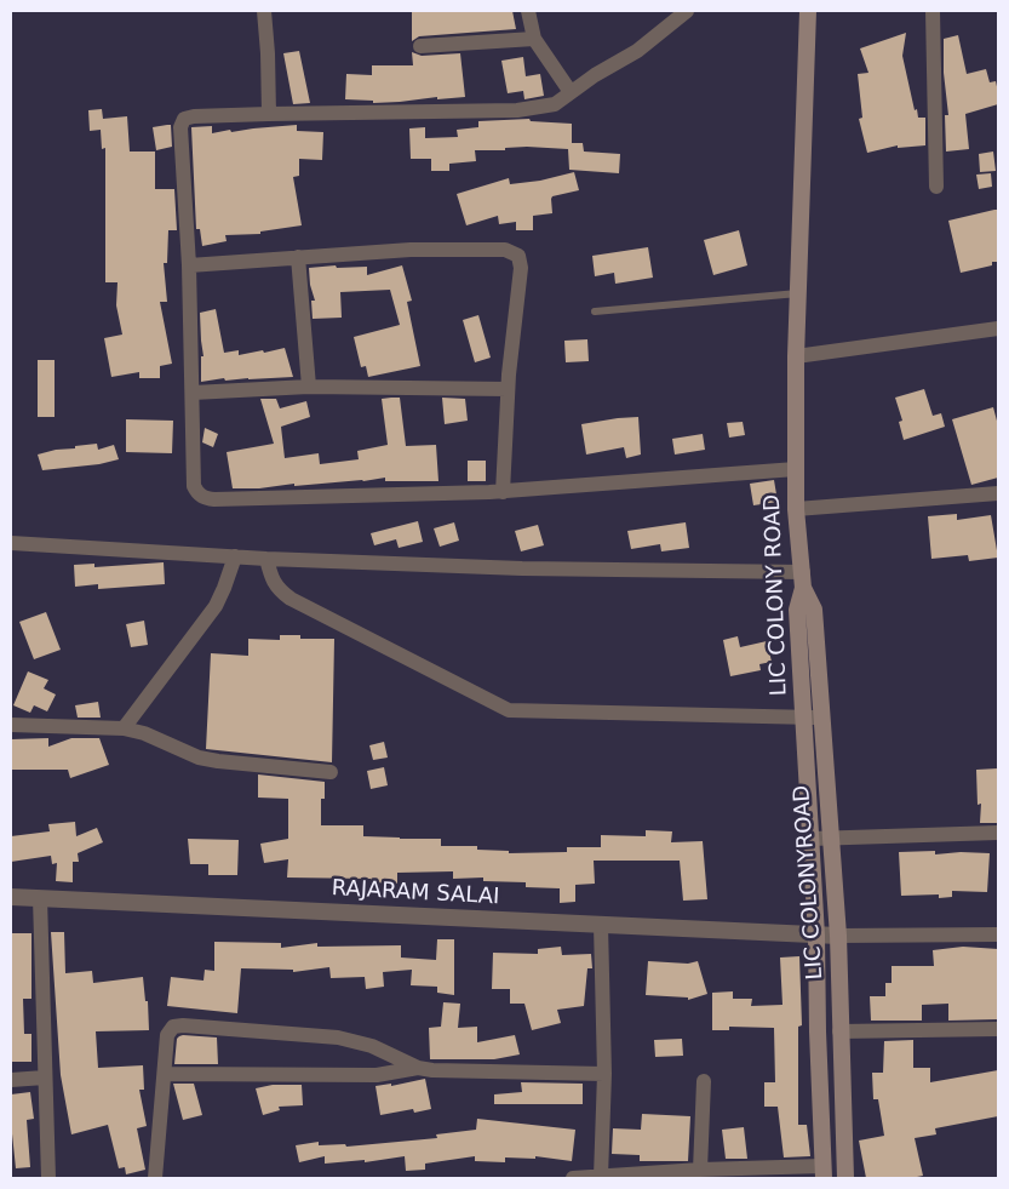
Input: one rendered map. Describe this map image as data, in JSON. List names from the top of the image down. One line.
{"streets":{"main road":["LIC COLONY ROAD","LIC COLONYROAD"],"street":["RAJARAM SALAI"]},"crossings":[["LIC COLONY ROAD","LIC COLONYROAD"],["LIC COLONY ROAD","RAJARAM SALAI"],["LIC COLONYROAD","RAJARAM SALAI"]]}
